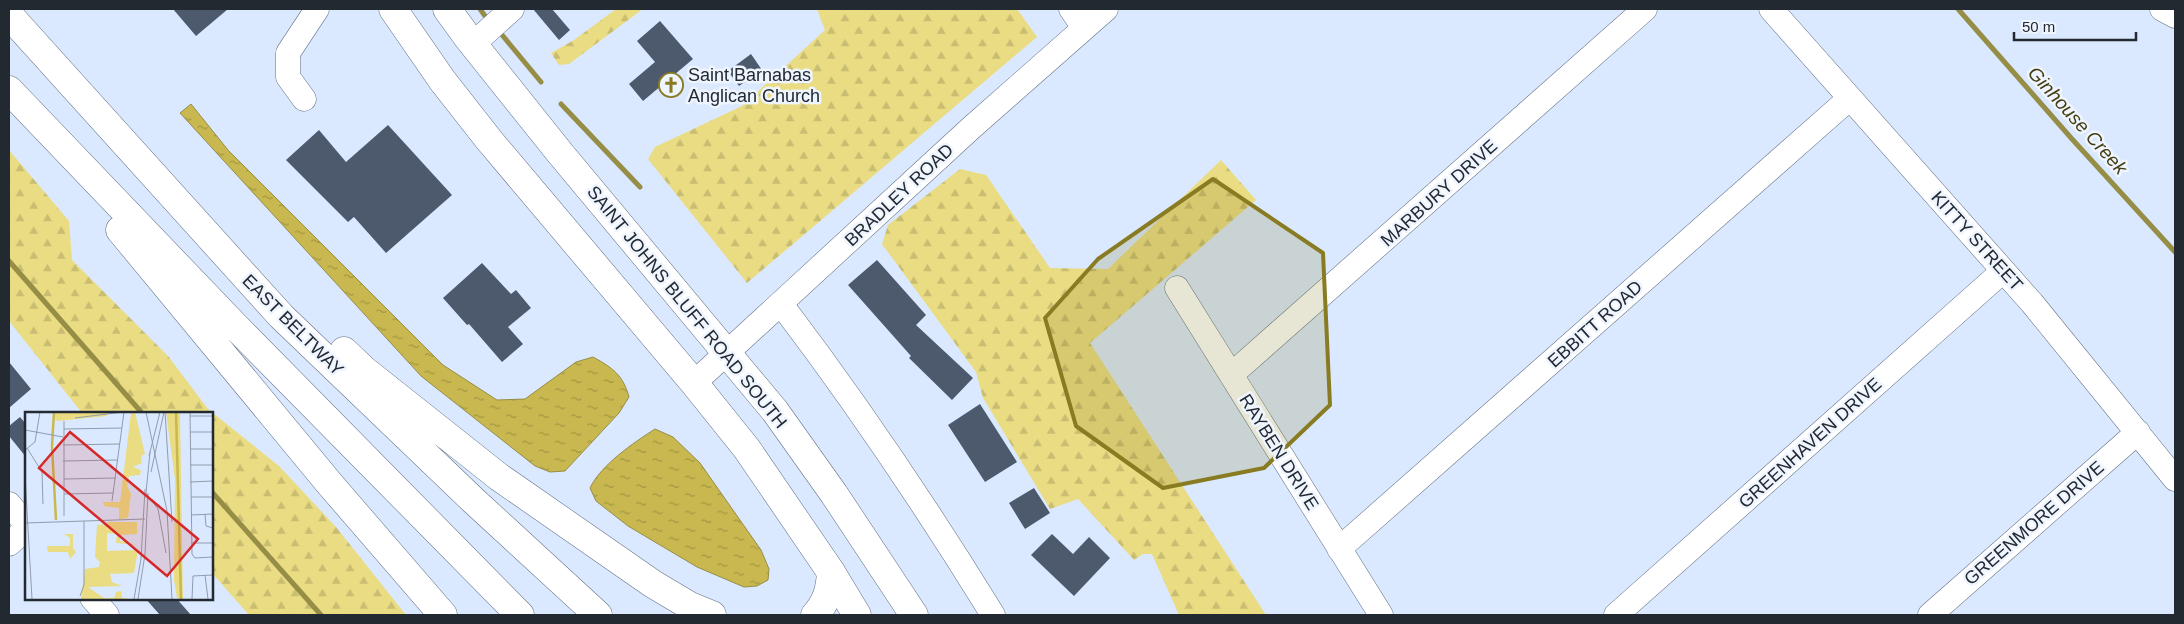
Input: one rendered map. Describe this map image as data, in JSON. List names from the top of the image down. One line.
{"streets":{"main road":["SAINT JOHNS BLUFF ROAD SOUTH","EAST BELTWAY"],"street":["MARBURY DRIVE","BRADLEY ROAD","KITTY STREET","EBBITT ROAD","GREENHAVEN DRIVE","RAYBEN DRIVE","GREENMORE DRIVE"]},"crossings":[["MARBURY DRIVE","RAYBEN DRIVE"],["BRADLEY ROAD","SAINT JOHNS BLUFF ROAD SOUTH"],["KITTY STREET","EBBITT ROAD"],["KITTY STREET","GREENHAVEN DRIVE"],["KITTY STREET","GREENMORE DRIVE"],["EBBITT ROAD","RAYBEN DRIVE"]],"water":["Ginhouse Creek"],"places":{"church":["Saint Barnabas Anglican Church"]},"scale_bar":"50 m"}
